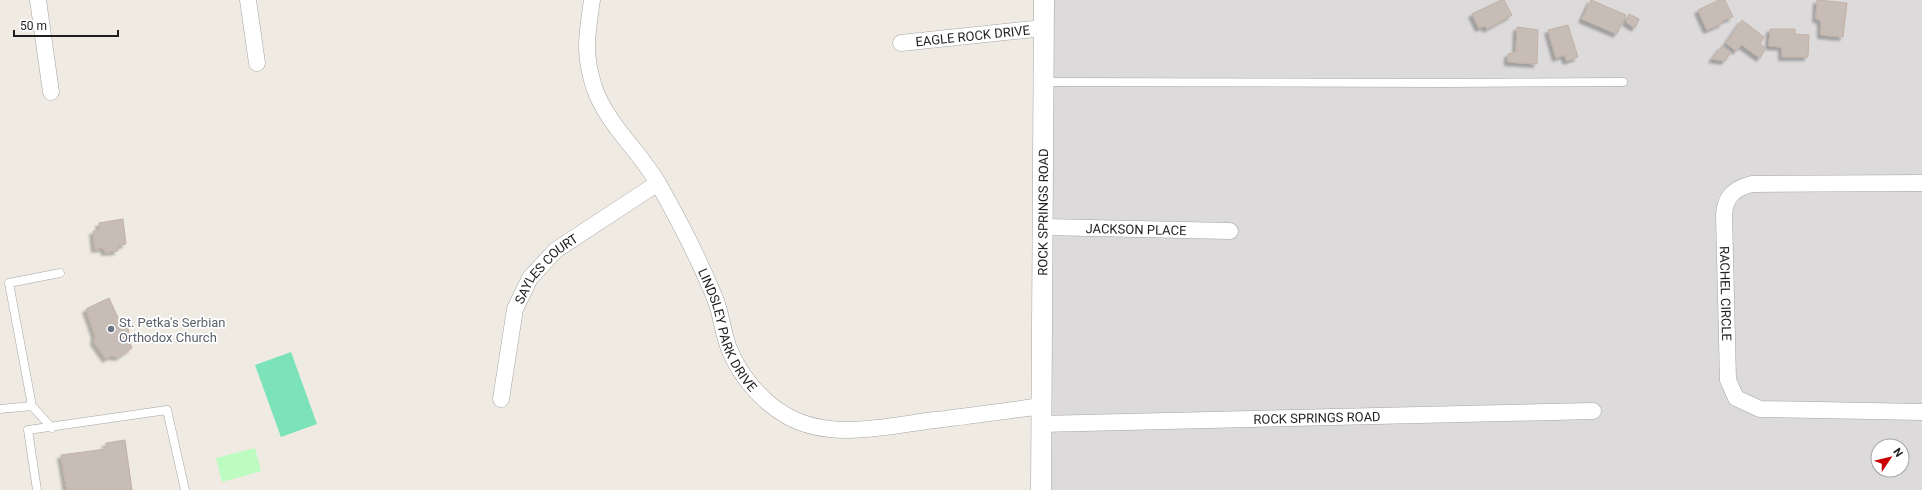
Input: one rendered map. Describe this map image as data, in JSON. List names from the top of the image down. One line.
{"streets":{"street":["EAGLE ROCK DRIVE","ROCK SPRINGS ROAD","JACKSON PLACE","SAYLES COURT","RACHEL CIRCLE","LINDSLEY PARK DRIVE"]},"crossings":[["EAGLE ROCK DRIVE","ROCK SPRINGS ROAD"],["ROCK SPRINGS ROAD","JACKSON PLACE"],["ROCK SPRINGS ROAD","LINDSLEY PARK DRIVE"],["SAYLES COURT","LINDSLEY PARK DRIVE"]],"places":["St. Petka's Serbian Orthodox Church"],"scale_bar":"50 m","north":"top right"}
